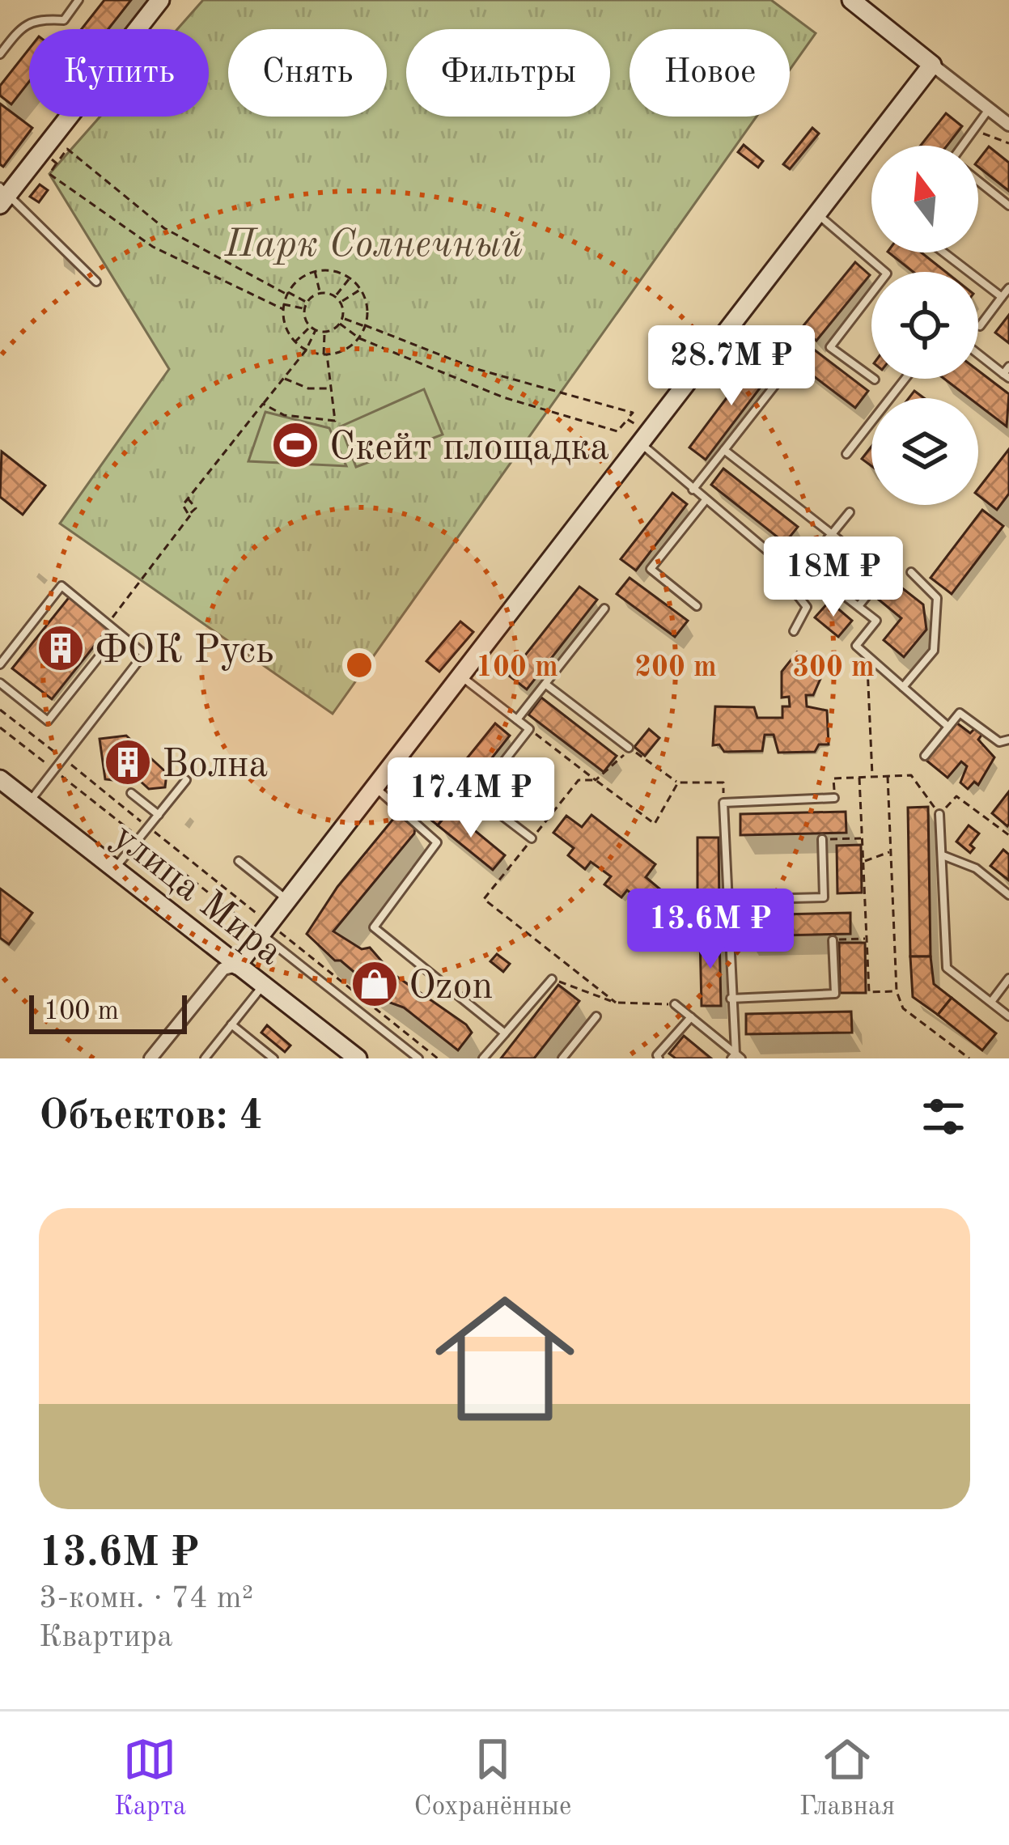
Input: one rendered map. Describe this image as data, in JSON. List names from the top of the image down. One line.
{"streets":{"street":["улица Мира"]},"parks":["Парк Солнечный"],"places":{"sports":["Скейт площадка"],"building":["ФОК Русь","Волна"],"shop":["Ozon"]},"scale_bar":"100 m","north":"top","page":{"chip":["Купить","Снять","Фильтры","Новое"],"price":["28.7M ₽","18M ₽","17.4M ₽","13.6M ₽"],"scale":"100 m","heading":"Объектов: 4","list":[{"name":"13.6M ₽","note":"3-комн. · 74 m² · Квартира"}],"tabs":["Карта","Сохранённые","Главная"]},"rings":["100 m","200 m","300 m"]}
